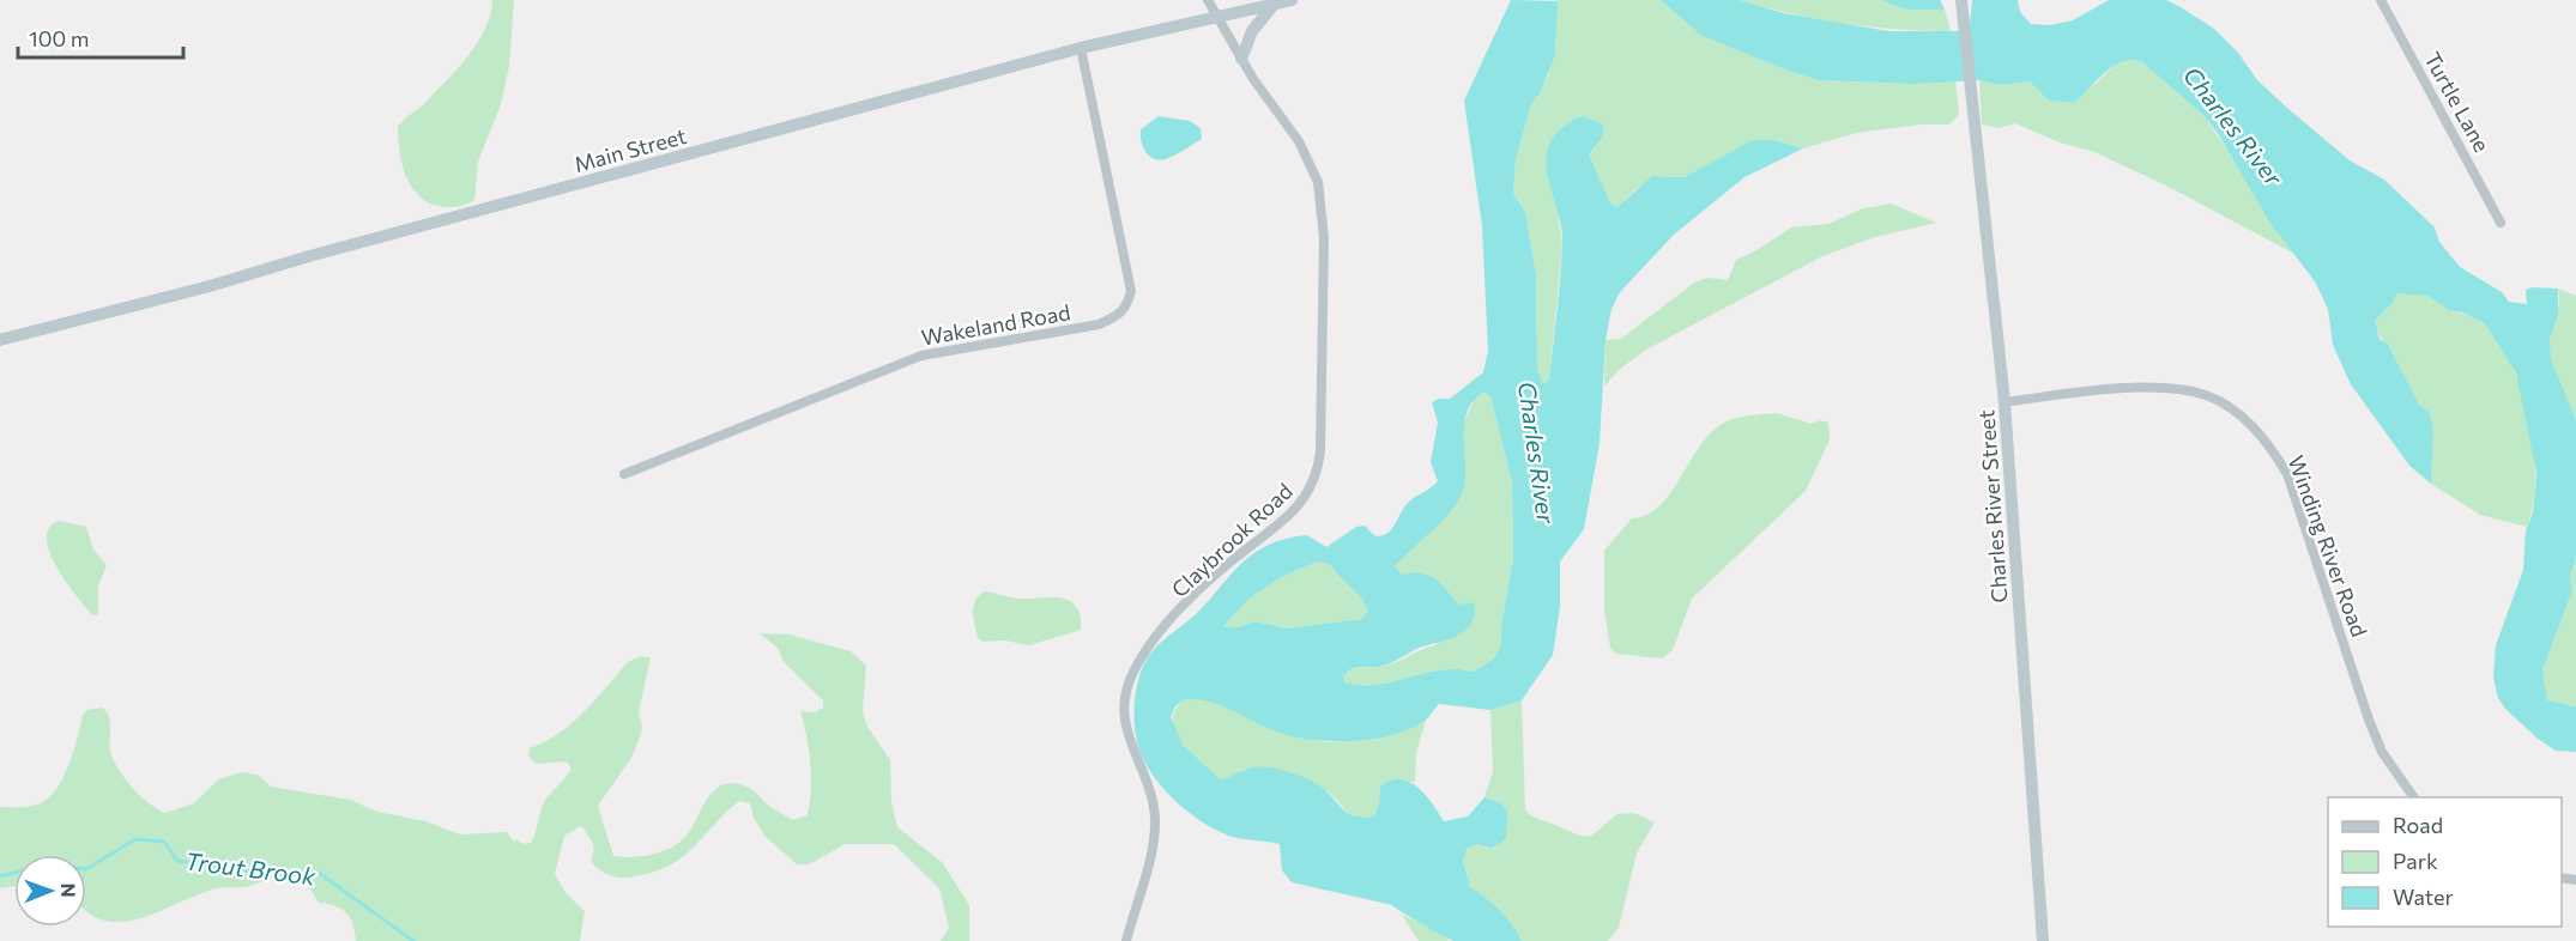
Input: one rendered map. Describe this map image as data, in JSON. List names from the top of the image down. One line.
{"streets":{"street":["Turtle Lane","Main Street","Wakeland Road","Charles River Street","Claybrook Road","Winding River Road"]},"crossings":[["Main Street","Wakeland Road"],["Main Street","Claybrook Road"],["Charles River Street","Winding River Road"]],"water":["Charles River","Trout Brook"],"legend":["Road","Park","Water"],"scale_bar":"100 m","north":"right"}
